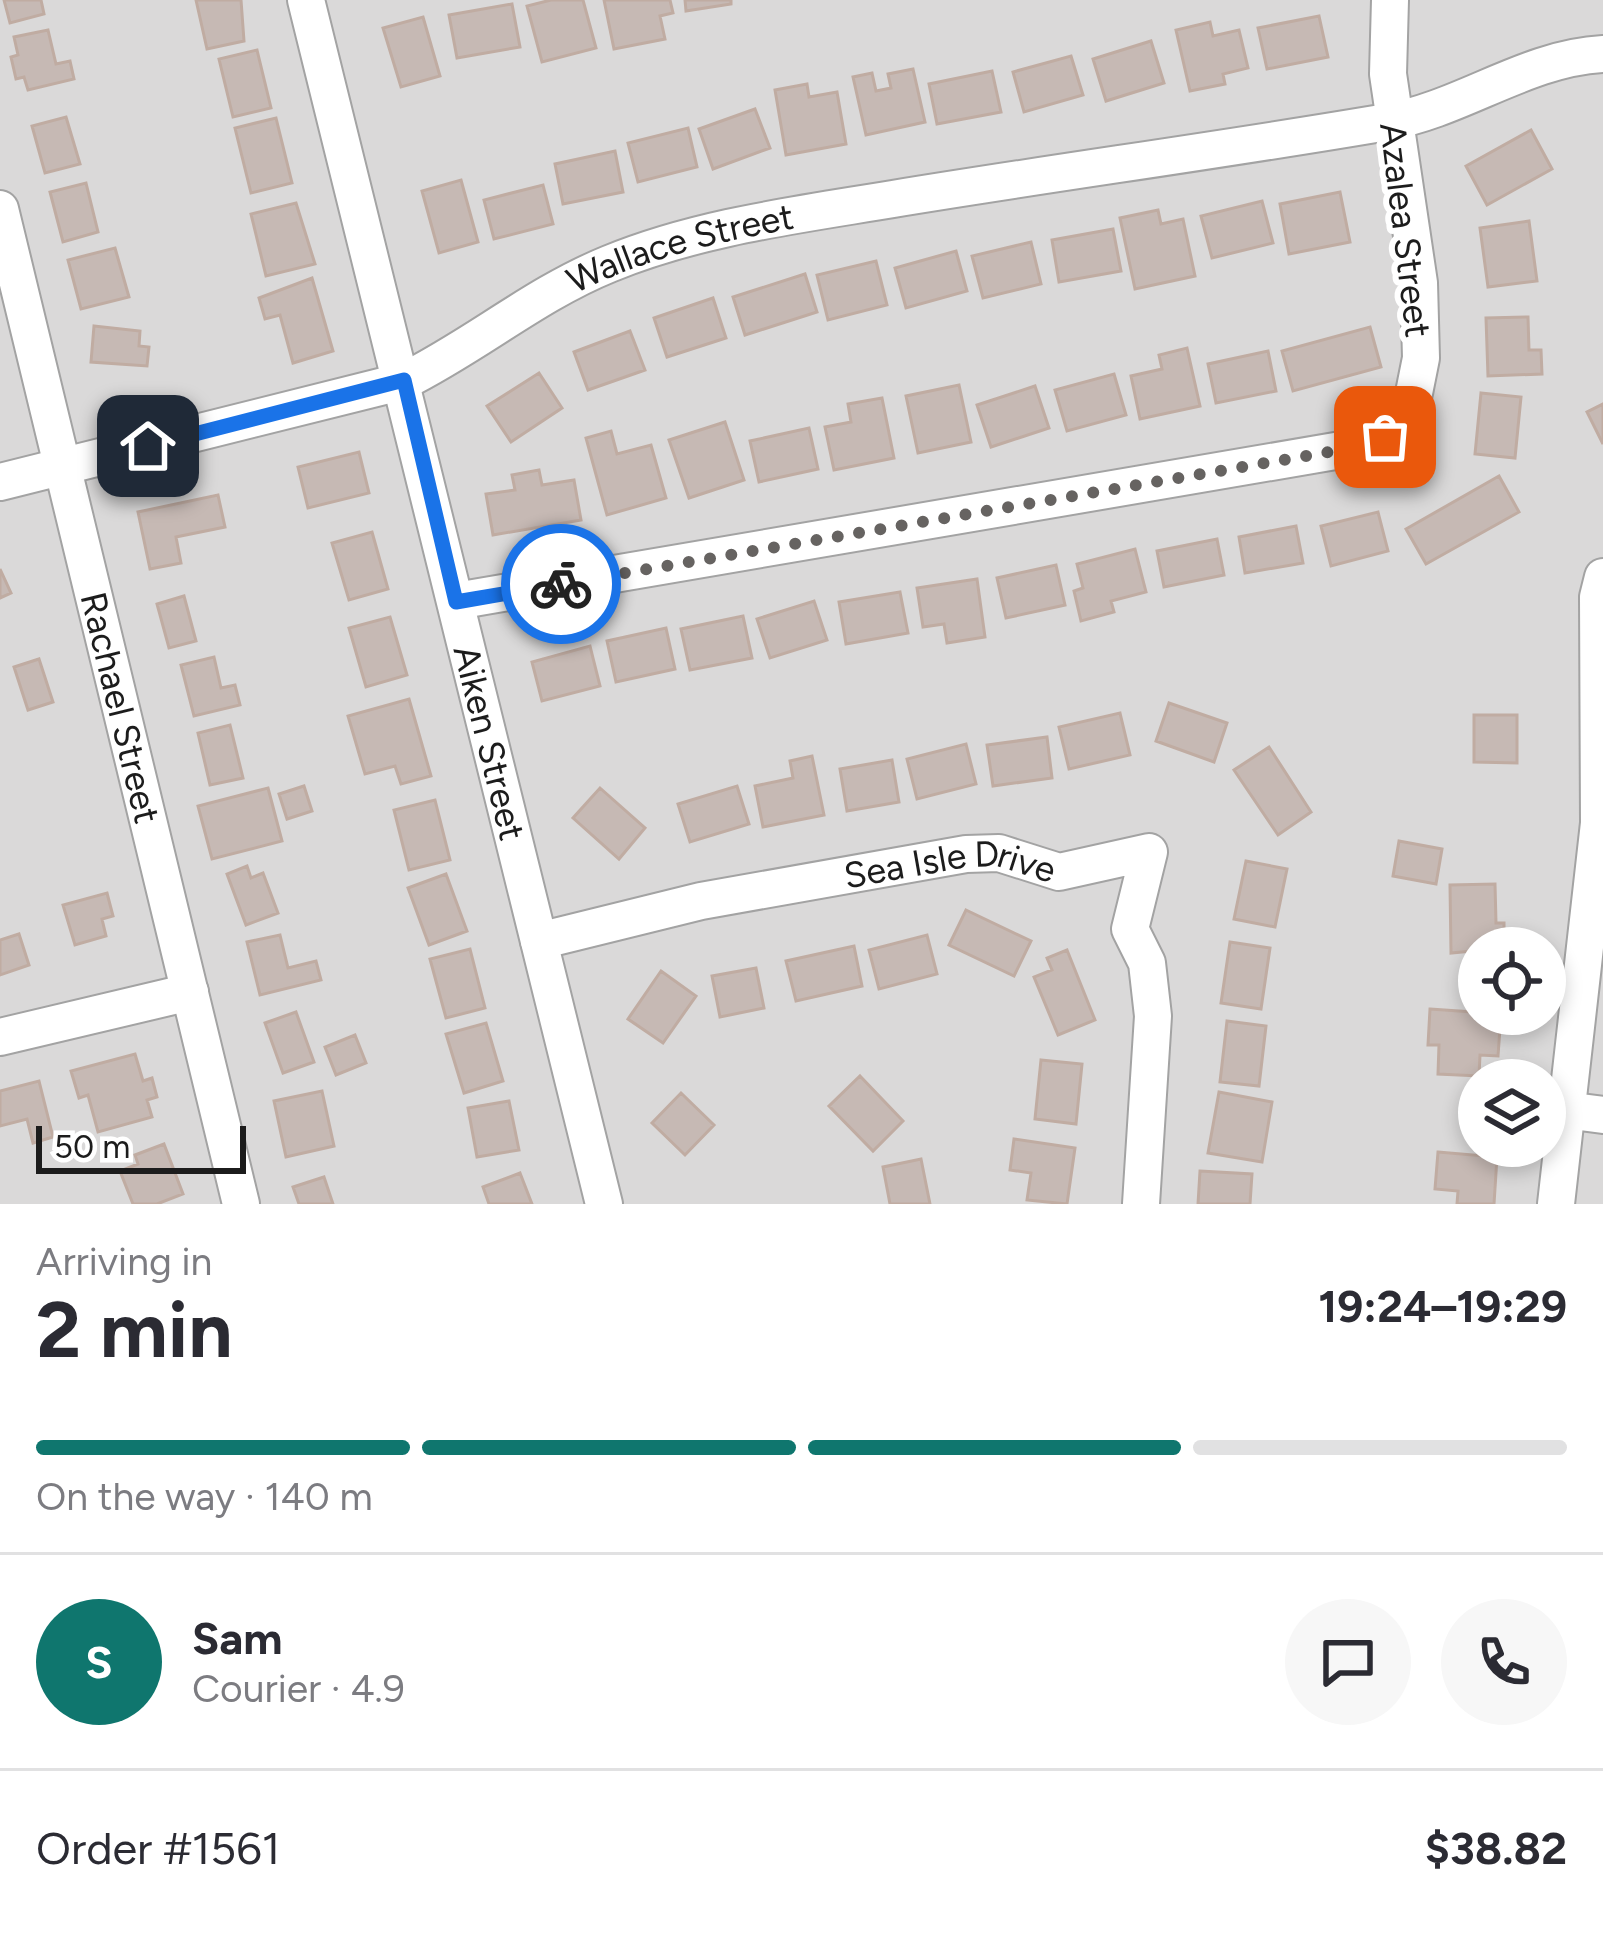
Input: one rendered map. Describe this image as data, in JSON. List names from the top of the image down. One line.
{"streets":{"street":["Azalea Street","Wallace Street","Rachael Street","Aiken Street","Sea Isle Drive"]},"crossings":[["Azalea Street","Wallace Street"],["Azalea Street","Aiken Street"],["Wallace Street","Rachael Street"],["Wallace Street","Aiken Street"],["Aiken Street","Sea Isle Drive"]],"scale_bar":"50 m","page":{"scale":"50 m","heading":["2 min","Arriving in","19:24–19:29"],"panel":["Sam","Courier · 4.9","Order #1561","$38.82"],"bar":"On the way · 140 m","round":"S"}}
